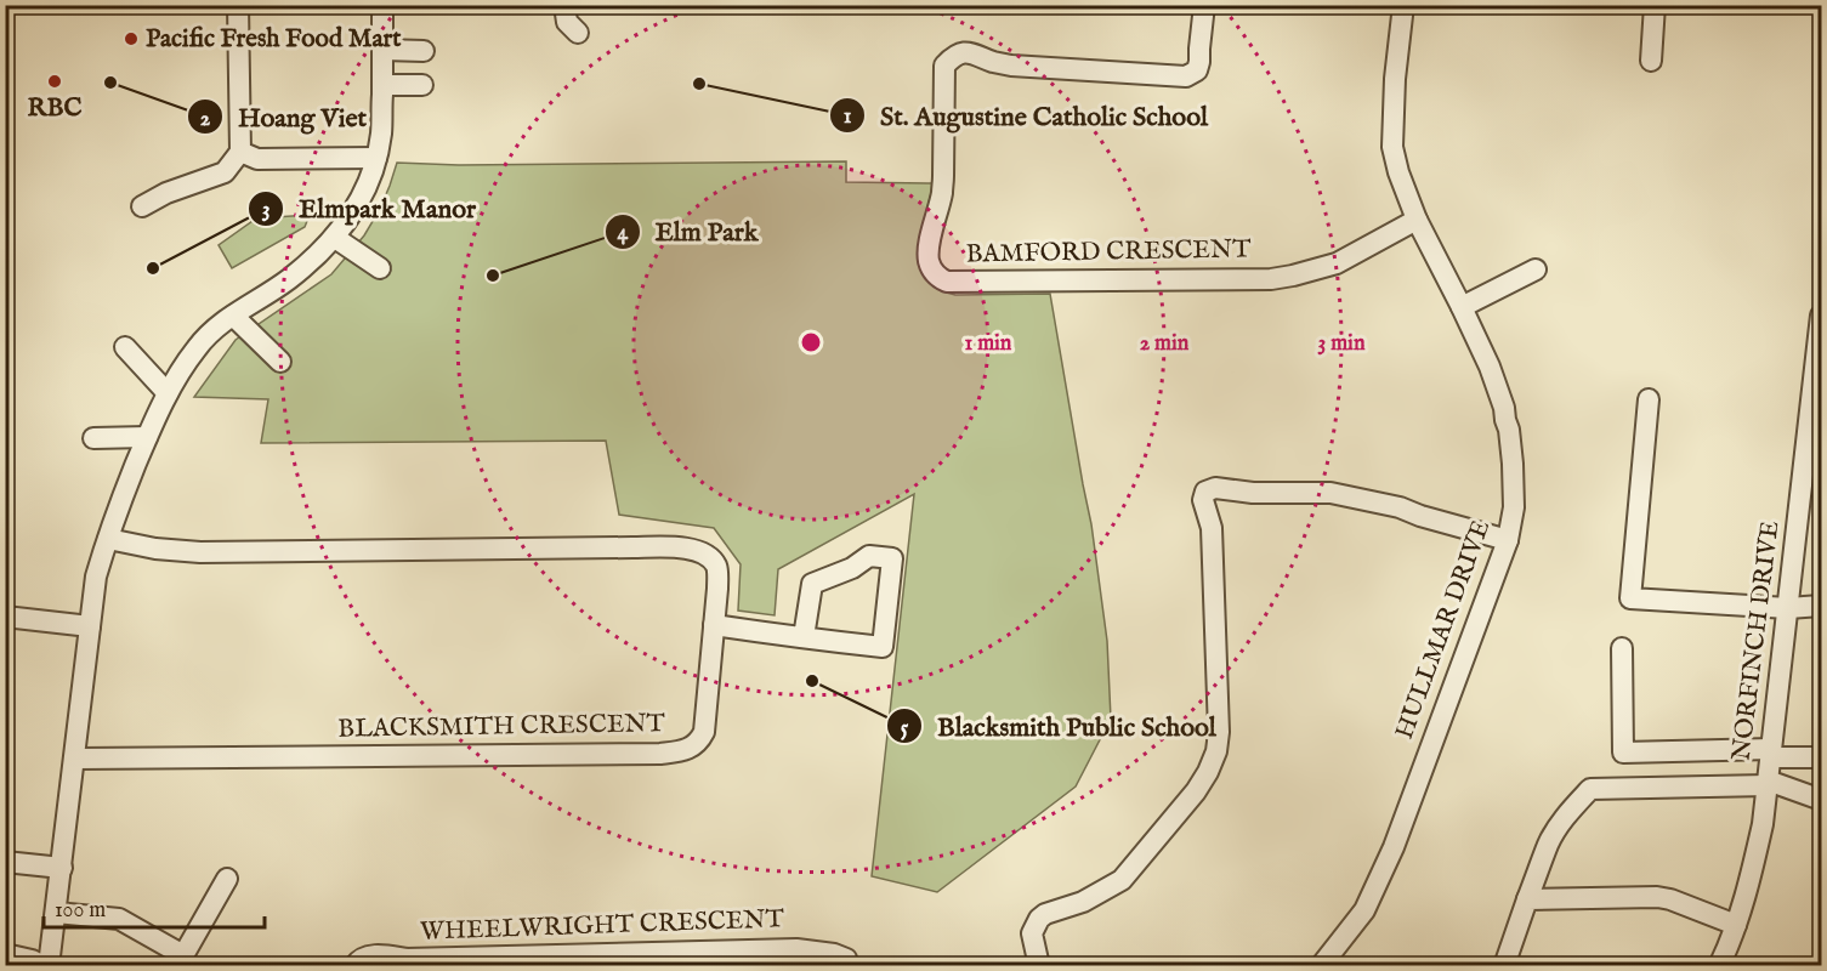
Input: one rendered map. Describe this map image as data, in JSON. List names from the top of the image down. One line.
{"streets":{"street":["BAMFORD CRESCENT","HULLMAR DRIVE","NORFINCH DRIVE","BLACKSMITH CRESCENT","WHEELWRIGHT CRESCENT"]},"crossings":[["BAMFORD CRESCENT","HULLMAR DRIVE"]],"places":["Pacific Fresh Food Mart","RBC","Hoang Viet","St. Augustine Catholic School","Elmpark Manor","Elm Park","Blacksmith Public School"],"scale_bar":"100 m","rings":["1 min","2 min","3 min"]}
